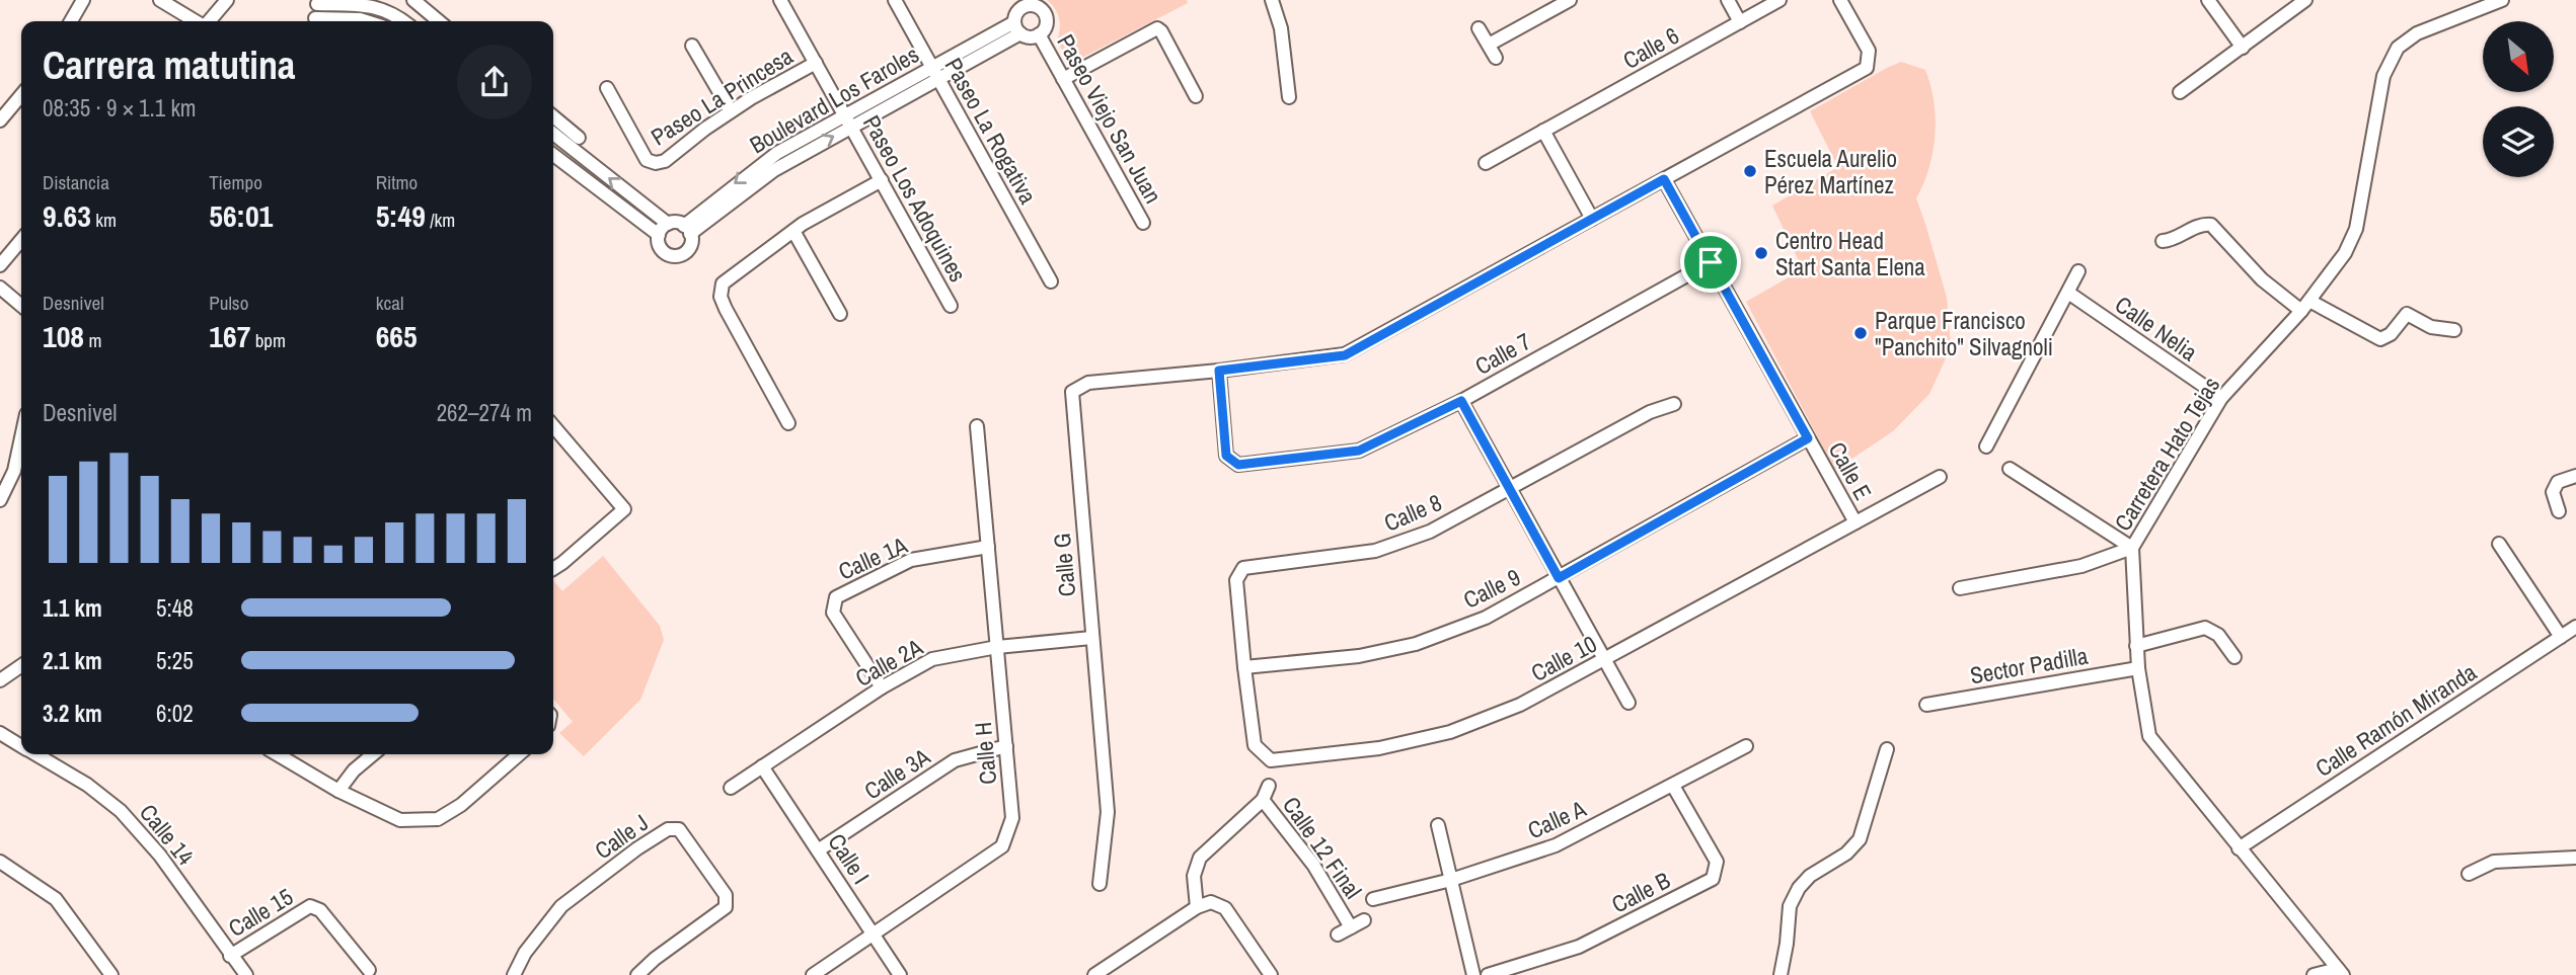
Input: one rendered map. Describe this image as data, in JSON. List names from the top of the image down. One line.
{"streets":{"street":["Calle 6","Paseo La Princesa","Boulevard Los Faroles","Paseo Viejo San Juan","Paseo La Rogativa","Paseo Los Adoquines","Calle Nelia","Calle 7","Carretera Hato Tejas","Calle E","Calle 8","Calle 1A","Calle G","Calle 9","Calle 10","Calle 2A","Sector Padilla","Calle Ramón Miranda","Calle H","Calle 3A","Calle A","Calle 14","Calle J","Calle 12 Final","Calle I","Calle B","Calle 15"]},"crossings":[["Paseo La Princesa","Paseo Los Adoquines"],["Boulevard Los Faroles","Paseo Viejo San Juan"],["Boulevard Los Faroles","Paseo La Rogativa"],["Boulevard Los Faroles","Paseo Los Adoquines"],["Calle Nelia","Carretera Hato Tejas"],["Calle 7","Calle E"],["Calle 7","Calle G"],["Carretera Hato Tejas","Sector Padilla"],["Carretera Hato Tejas","Calle Ramón Miranda"],["Calle E","Calle 9"],["Calle E","Calle 10"],["Calle 8","Calle 9"],["Calle 8","Calle 10"],["Calle 1A","Calle 2A"],["Calle 1A","Calle H"],["Calle G","Calle 2A"],["Calle 9","Calle 10"],["Calle 2A","Calle H"],["Calle 2A","Calle I"],["Calle H","Calle 3A"],["Calle H","Calle I"],["Calle 3A","Calle I"],["Calle A","Calle B"],["Calle 14","Calle 15"]],"places":["Escuela Aurelio Pérez Martínez","Centro Head Start Santa Elena","Parque Francisco \"Panchito\" Silvagnoli"],"north":"bottom right","page":{"heading":["Carrera matutina","08:35 · 9 × 1.1 km"],"stats":[["Distancia","9.63 km"],["Tiempo","56:01"],["Ritmo","5:49 /km"],["Desnivel","108 m"],["Pulso","167 bpm"],["kcal","665"]],"chart":["Desnivel","262–274 m"],"list":[{"name":"1.1 km","note":"5:48"},{"name":"2.1 km","note":"5:25"},{"name":"3.2 km","note":"6:02"}]}}
